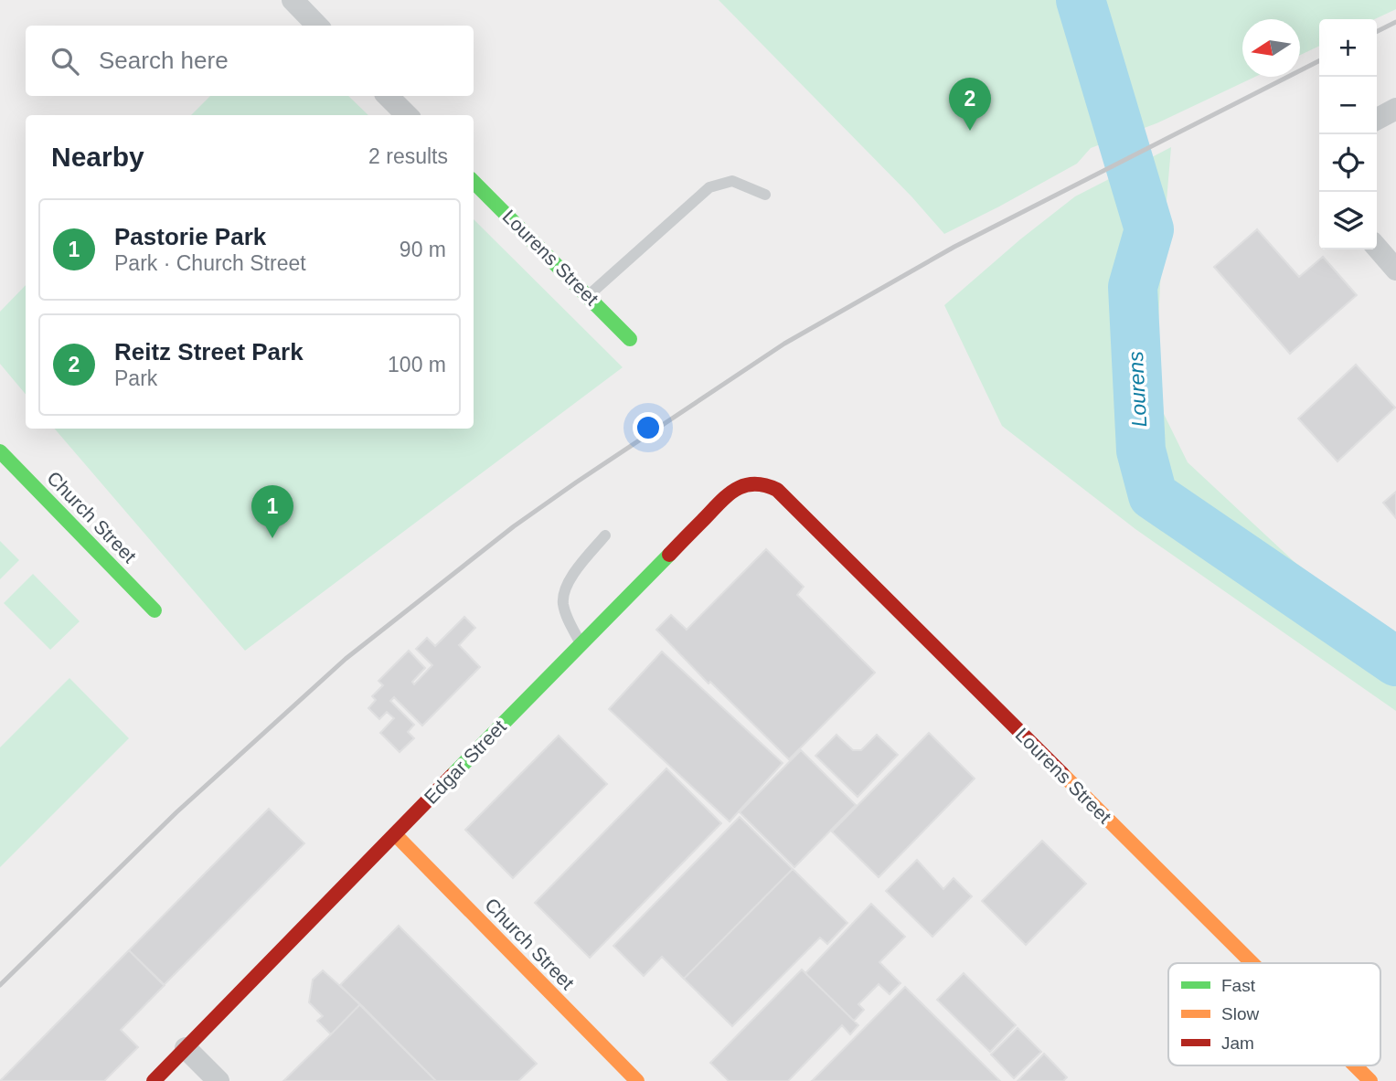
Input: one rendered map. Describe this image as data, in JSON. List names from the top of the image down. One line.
{"streets":{"street":["Lourens Street","Church Street","Edgar Street"]},"crossings":[["Lourens Street","Edgar Street"],["Church Street","Edgar Street"]],"water":["Lourens"],"legend":["Fast","Slow","Jam"],"north":"left","page":{"map_buttons":["+","−"],"search":"Search here","pins":["2","1"],"heading":["Nearby","2 results"],"list":[{"mark":"1","name":"Pastorie Park","note":"Park · Church Street","value":"90 m"},{"mark":"2","name":"Reitz Street Park","note":"Park","value":"100 m"}]}}
